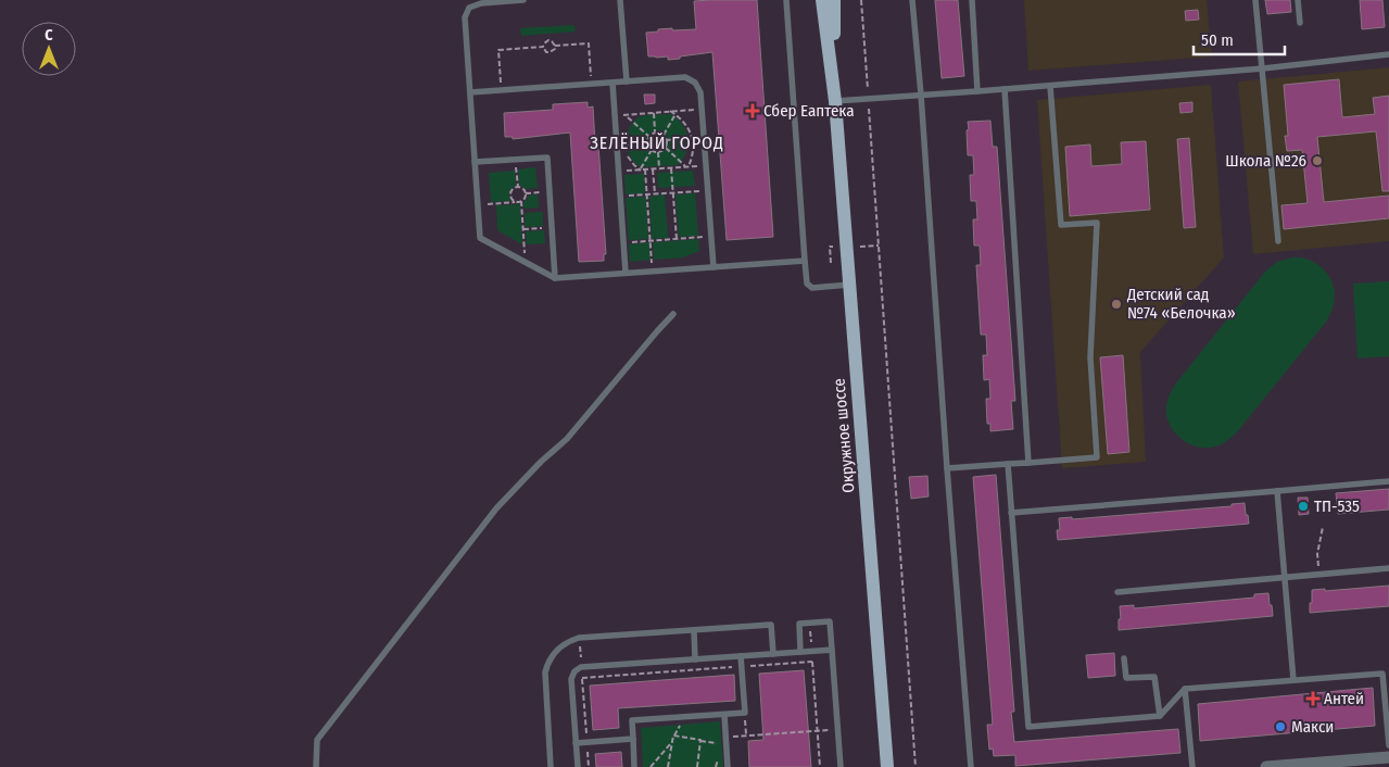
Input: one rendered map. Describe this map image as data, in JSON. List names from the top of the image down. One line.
{"streets":{"main road":["Окружное шоссе"]},"districts":["ЗЕЛЁНЫЙ ГОРОД"],"places":{"health":["Сбер Еаптека","Антей"],"other":["Школа №26","Детский сад №74 «Белочка»","ТП-535","Макси"]},"scale_bar":"50 m","north":"top"}
